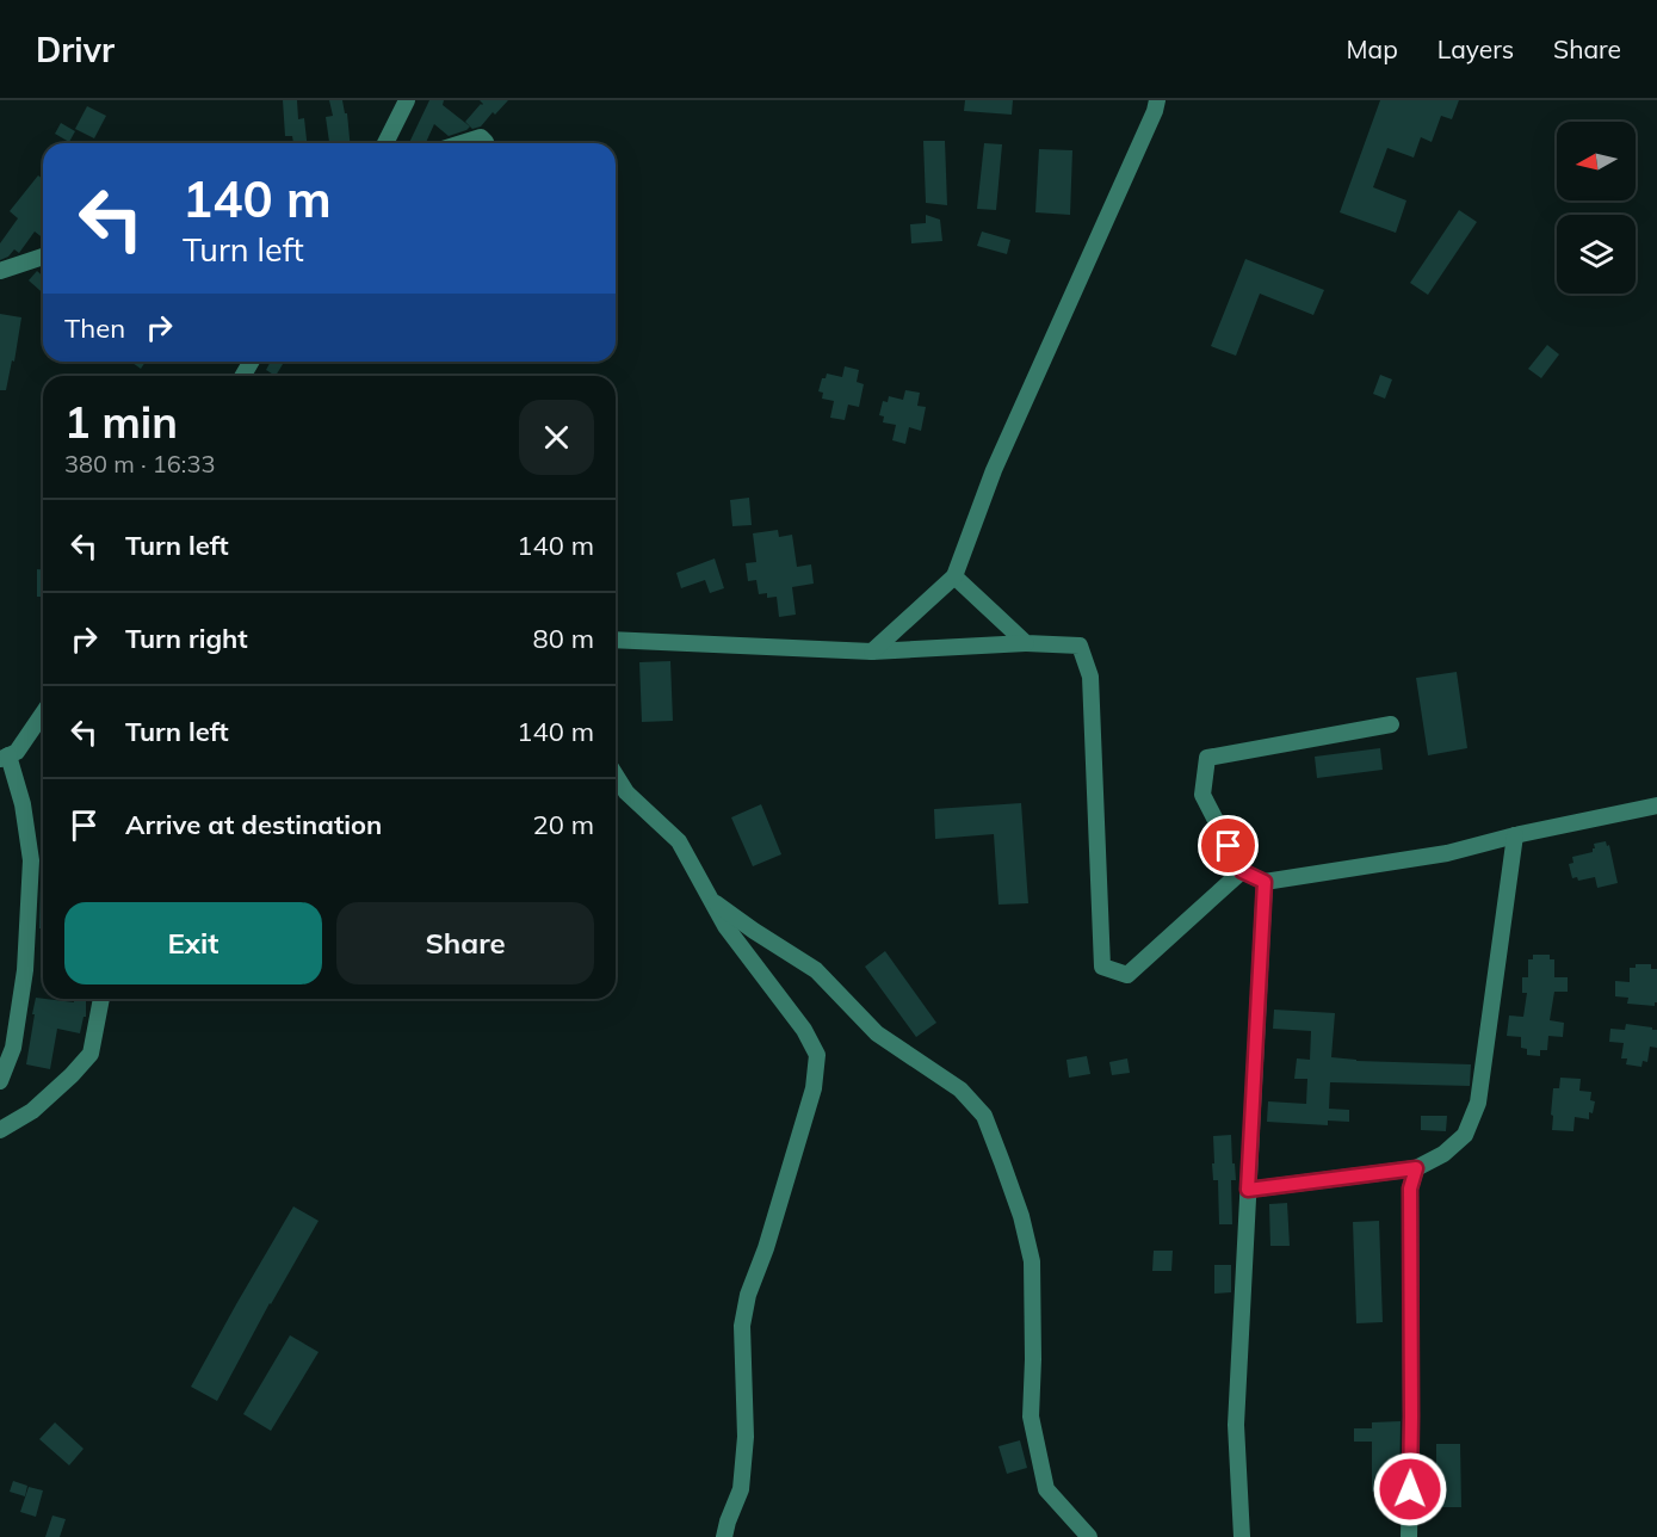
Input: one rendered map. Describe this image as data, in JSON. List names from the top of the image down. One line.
{"north":"left","page":{"header":"Drivr","nav":["Map","Layers","Share"],"turn":["140 m","Turn left"],"then":"Then","heading":["1 min","380 m · 16:33"],"list":[{"name":"Turn left","value":"140 m"},{"name":"Turn right","value":"80 m"},{"name":"Turn left","value":"140 m"},{"name":"Arrive at destination","value":"20 m"}],"buttons":["Exit","Share"]}}
